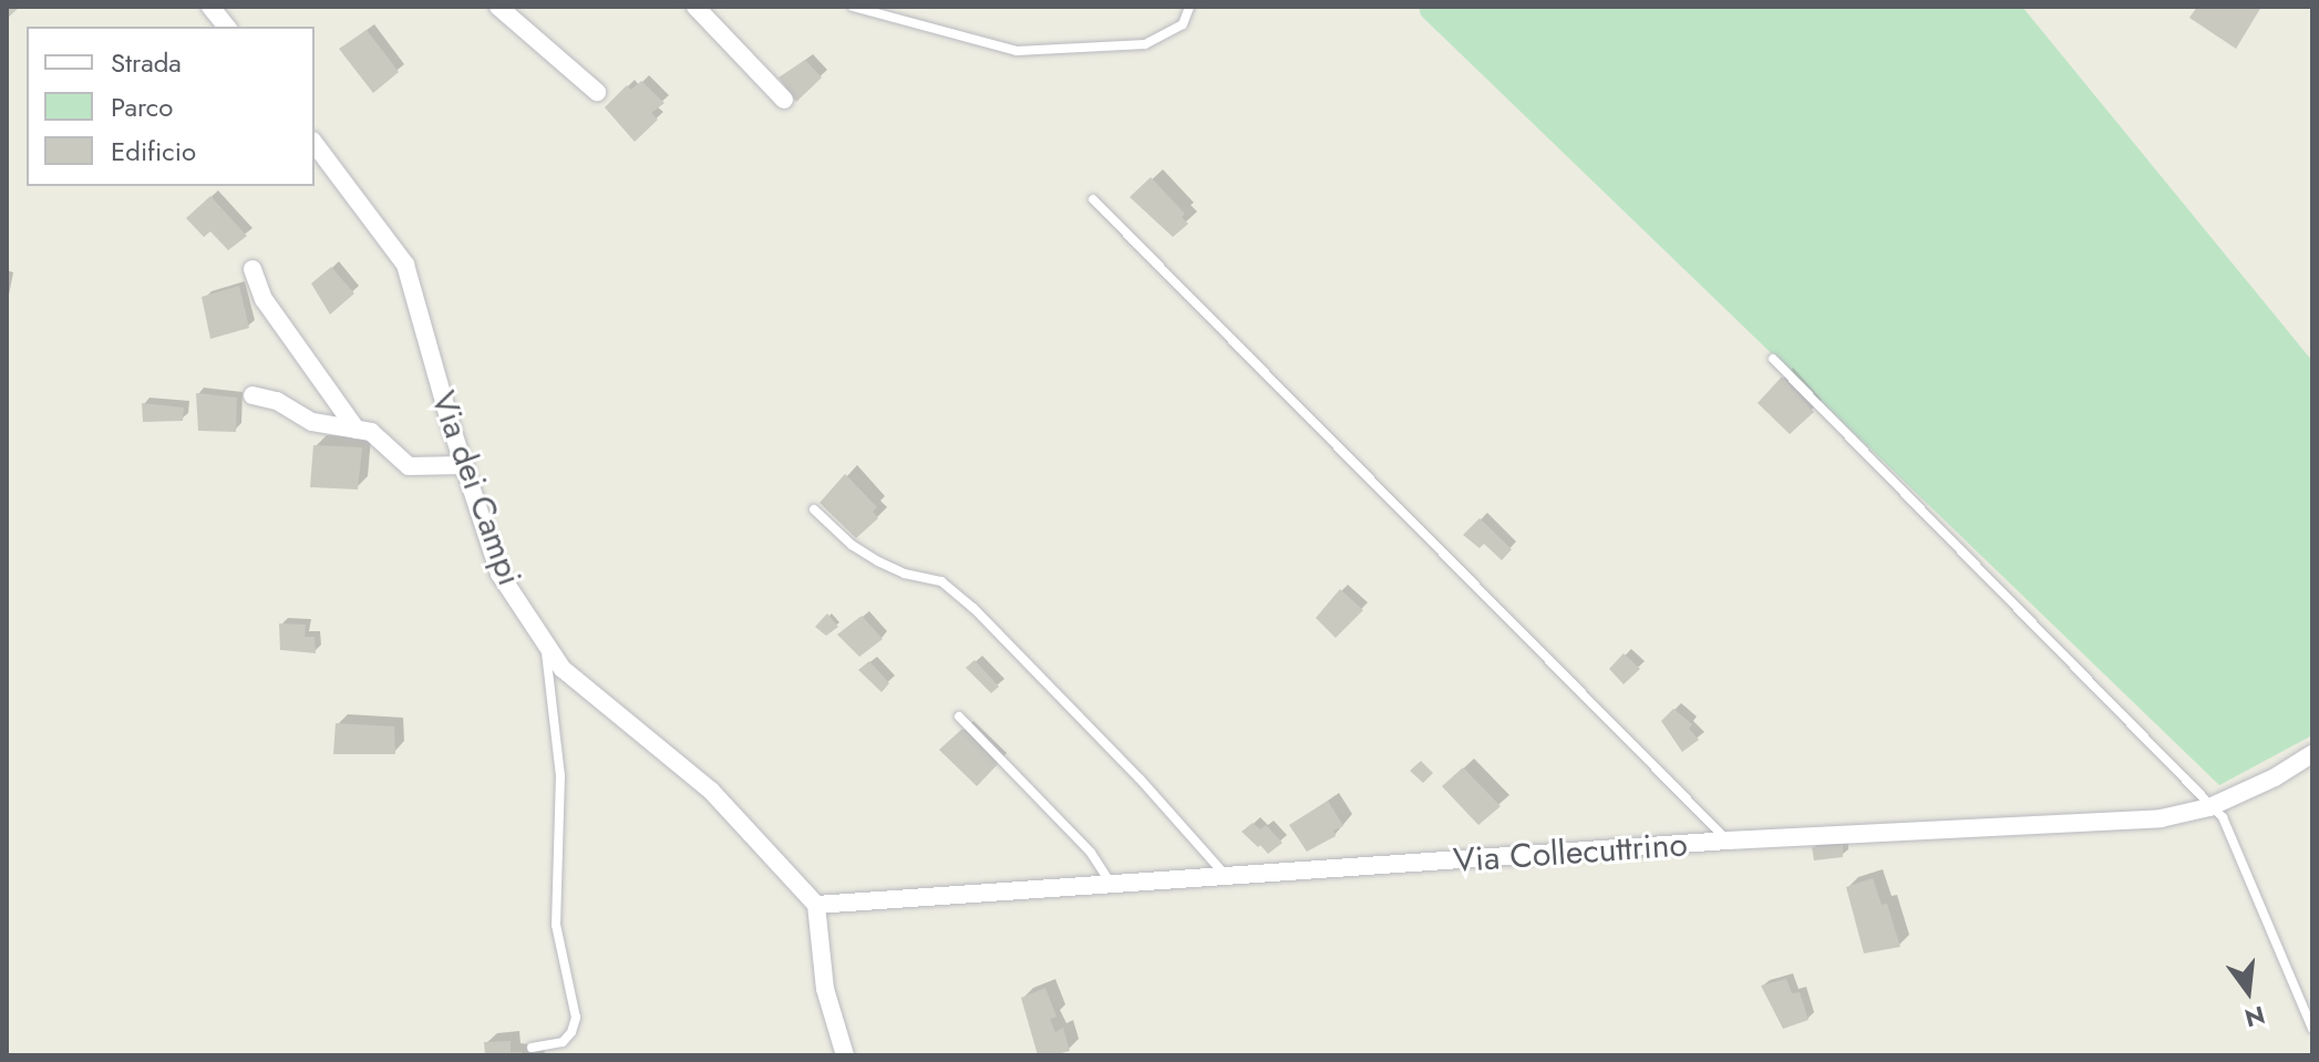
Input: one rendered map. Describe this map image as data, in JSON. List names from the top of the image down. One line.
{"streets":{"street":["Via dei Campi","Via Collecuttrino"]},"crossings":[["Via dei Campi","Via Collecuttrino"]],"legend":["Strada","Parco","Edificio"],"north":"bottom"}
